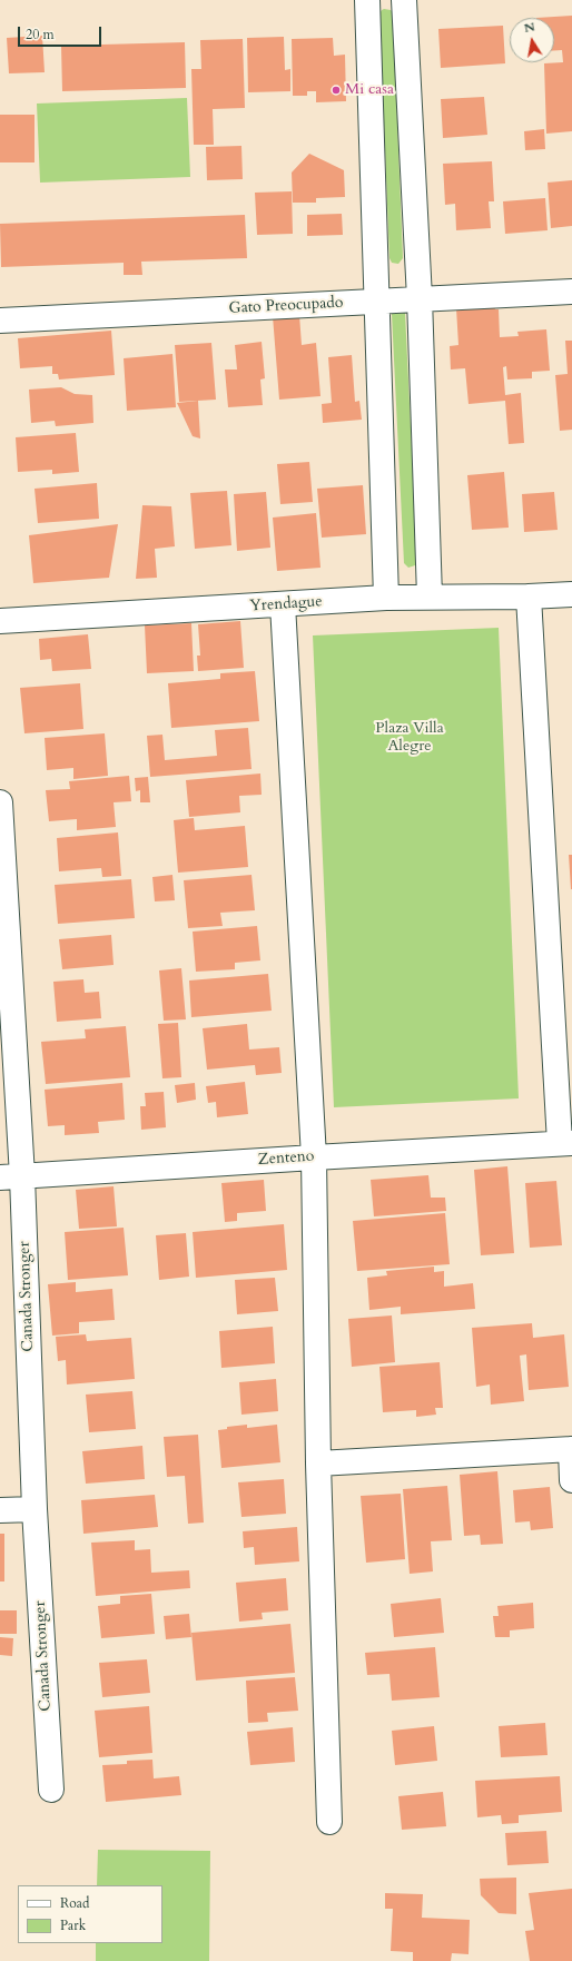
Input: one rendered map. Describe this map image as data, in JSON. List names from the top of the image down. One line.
{"streets":{"street":["Gato Preocupado","Yrendague","Zenteno","Canada Stronger"]},"crossings":[["Zenteno","Canada Stronger"]],"parks":["Plaza Villa Alegre"],"places":["Mi casa"],"legend":["Road","Park"],"scale_bar":"20 m","north":"top"}
